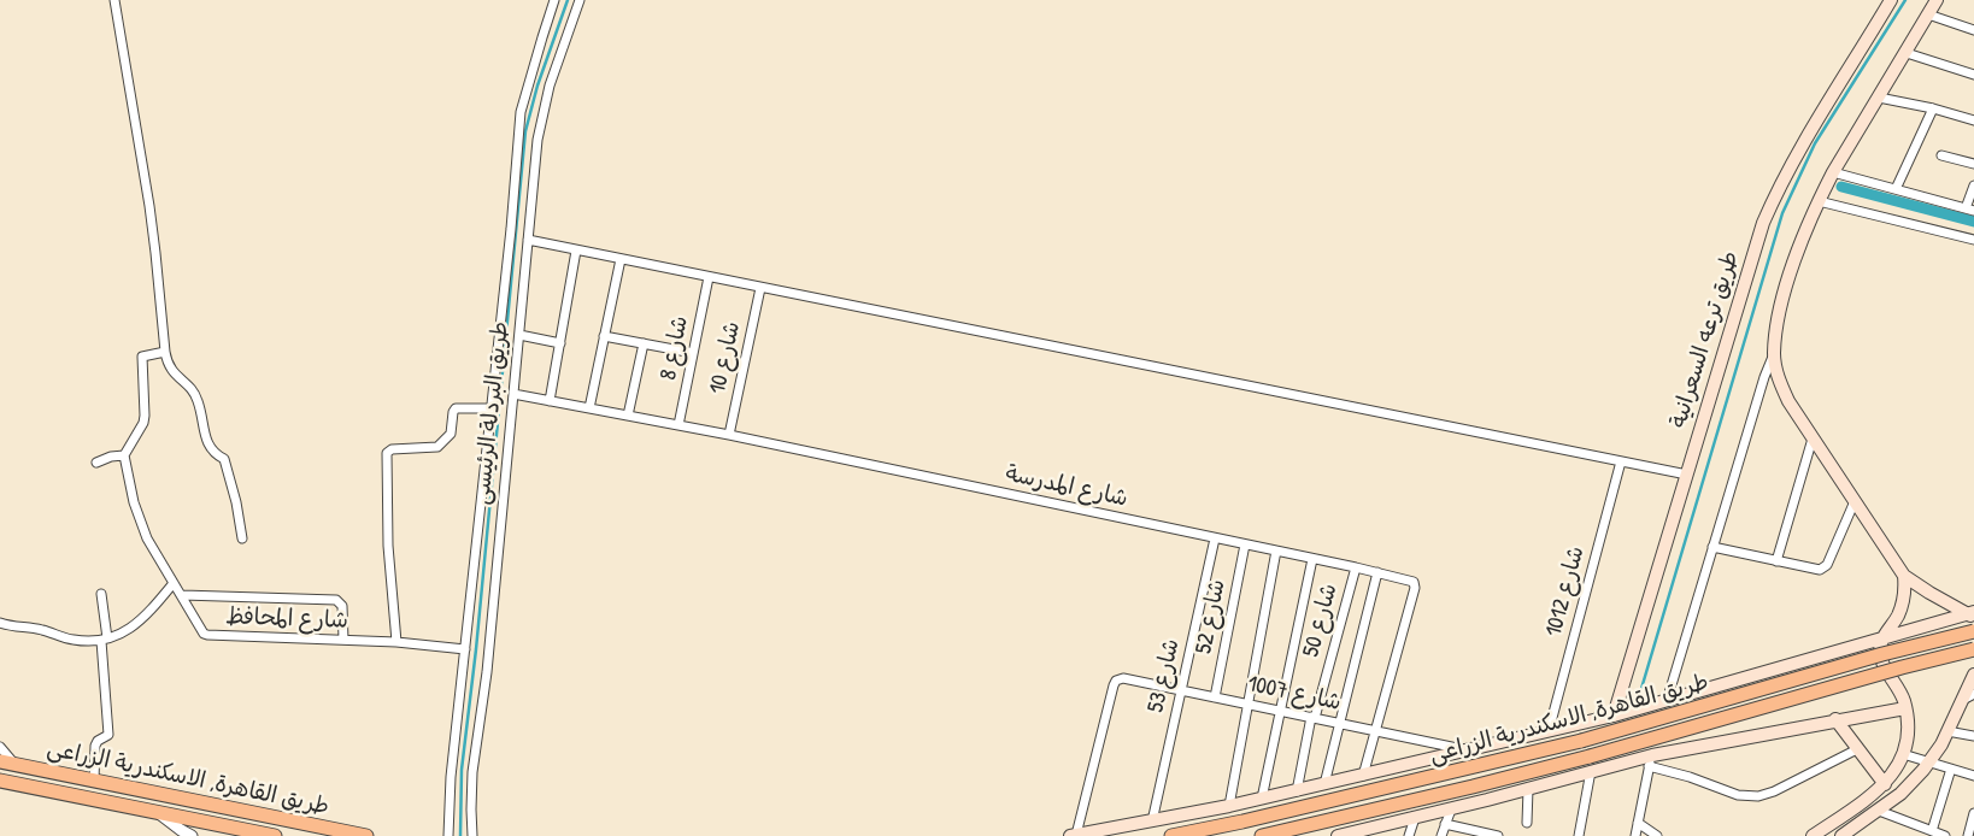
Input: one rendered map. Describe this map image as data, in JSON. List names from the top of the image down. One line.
{"streets":{"highway":["طريق القاهرة, الاسكندرية الزراعى"],"main road":["طريق ترعه السعرانية"],"street":["شارع 8","شارع 10","طريق البردلة الرئيسى","شارع المدرسة","شارع 1012","شارع 52","شارع المحافظ","شارع 50","شارع 53","شارع 1007"]},"crossings":[["شارع 8","شارع المدرسة"],["شارع 10","شارع المدرسة"],["طريق البردلة الرئيسى","شارع المدرسة"],["طريق البردلة الرئيسى","شارع المحافظ"],["شارع المدرسة","شارع 52"],["شارع المدرسة","شارع 50"],["شارع المدرسة","شارع 53"],["شارع المدرسة","شارع 1007"],["شارع 52","شارع 1007"],["شارع 50","شارع 1007"],["شارع 53","شارع 1007"]]}
